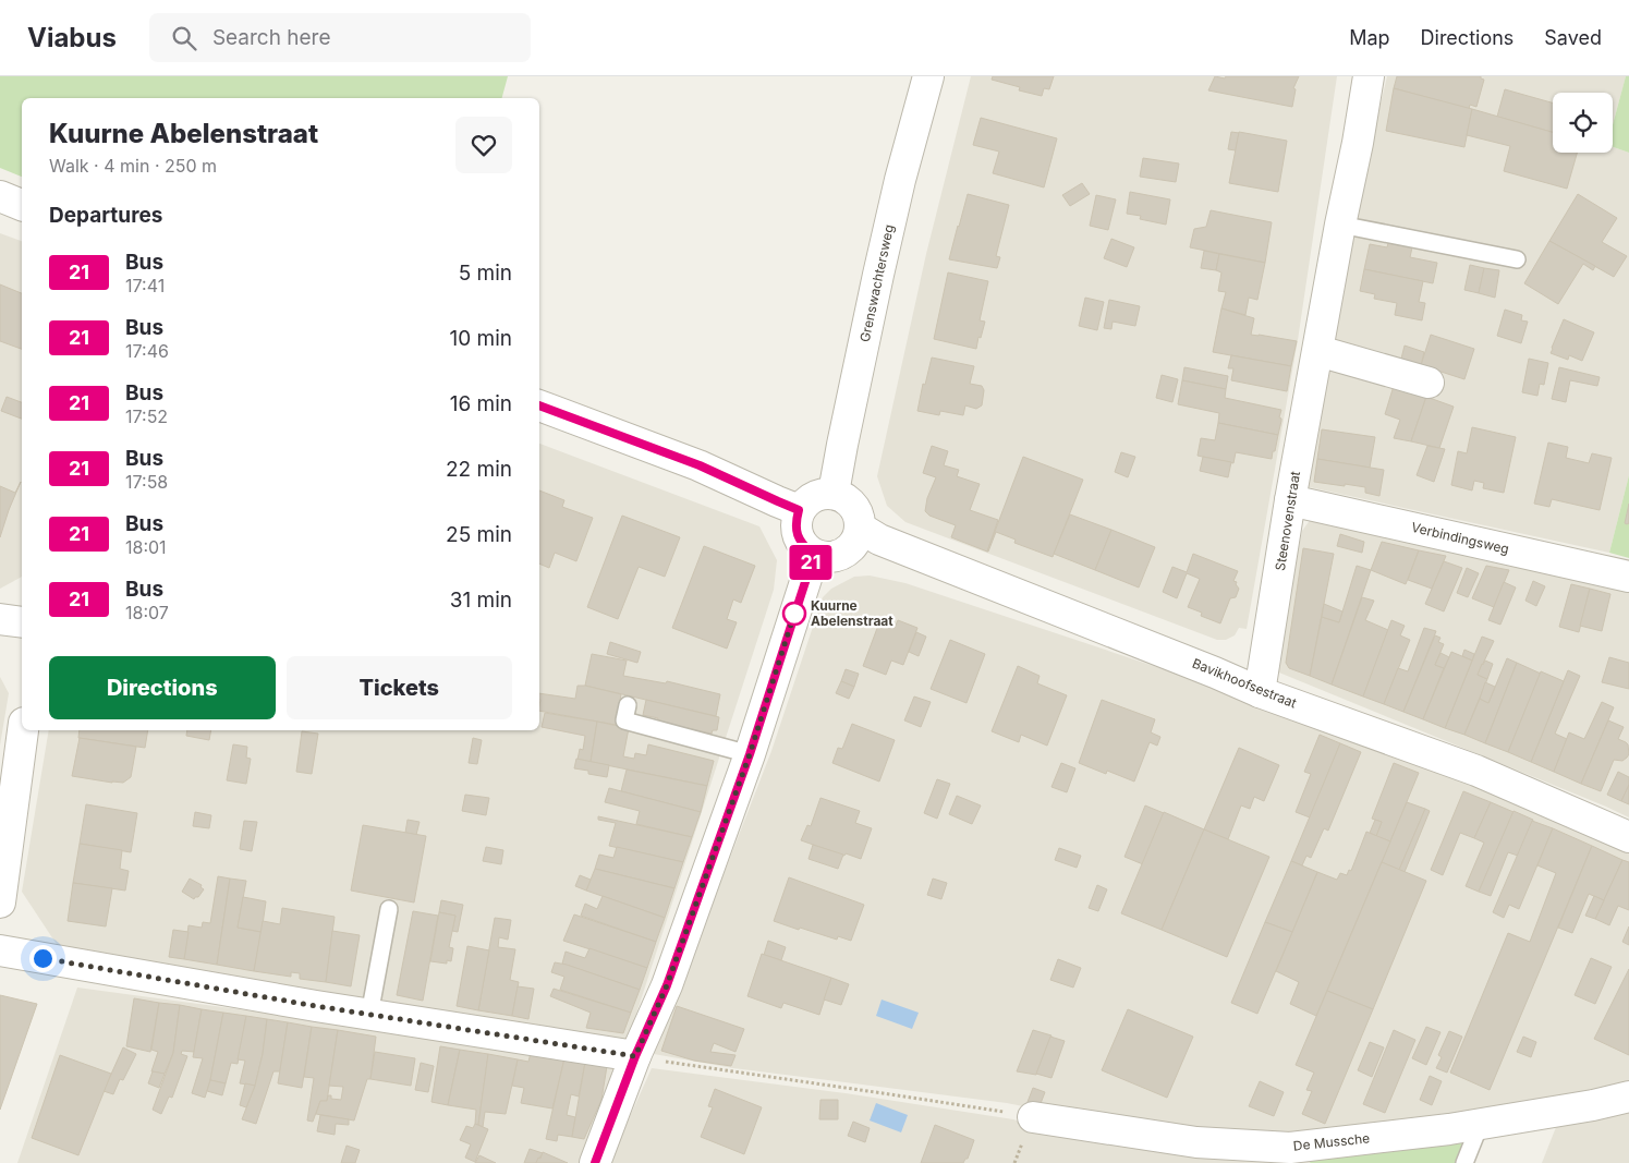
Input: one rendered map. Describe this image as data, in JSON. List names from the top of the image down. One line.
{"streets":{"street":["Grenswachtersweg","Steenovenstraat","Verbindingsweg","Bavikhoofsestraat","De Mussche"]},"crossings":[["Grenswachtersweg","Bavikhoofsestraat"],["Steenovenstraat","Verbindingsweg"],["Steenovenstraat","Bavikhoofsestraat"]],"places":["Kuurne Abelenstraat"],"lines":["bus line 21"],"page":{"header":"Viabus","search":"Search here","nav":["Map","Directions","Saved"],"on_map":"21","heading":[["Kuurne Abelenstraat","Walk · 4 min · 250 m"],"Departures"],"list":[{"mark":"21","name":"Bus","note":"17:41","value":"5 min"},{"mark":"21","name":"Bus","note":"17:46","value":"10 min"},{"mark":"21","name":"Bus","note":"17:52","value":"16 min"},{"mark":"21","name":"Bus","note":"17:58","value":"22 min"},{"mark":"21","name":"Bus","note":"18:01","value":"25 min"},{"mark":"21","name":"Bus","note":"18:07","value":"31 min"}],"buttons":["Directions","Tickets"]}}
